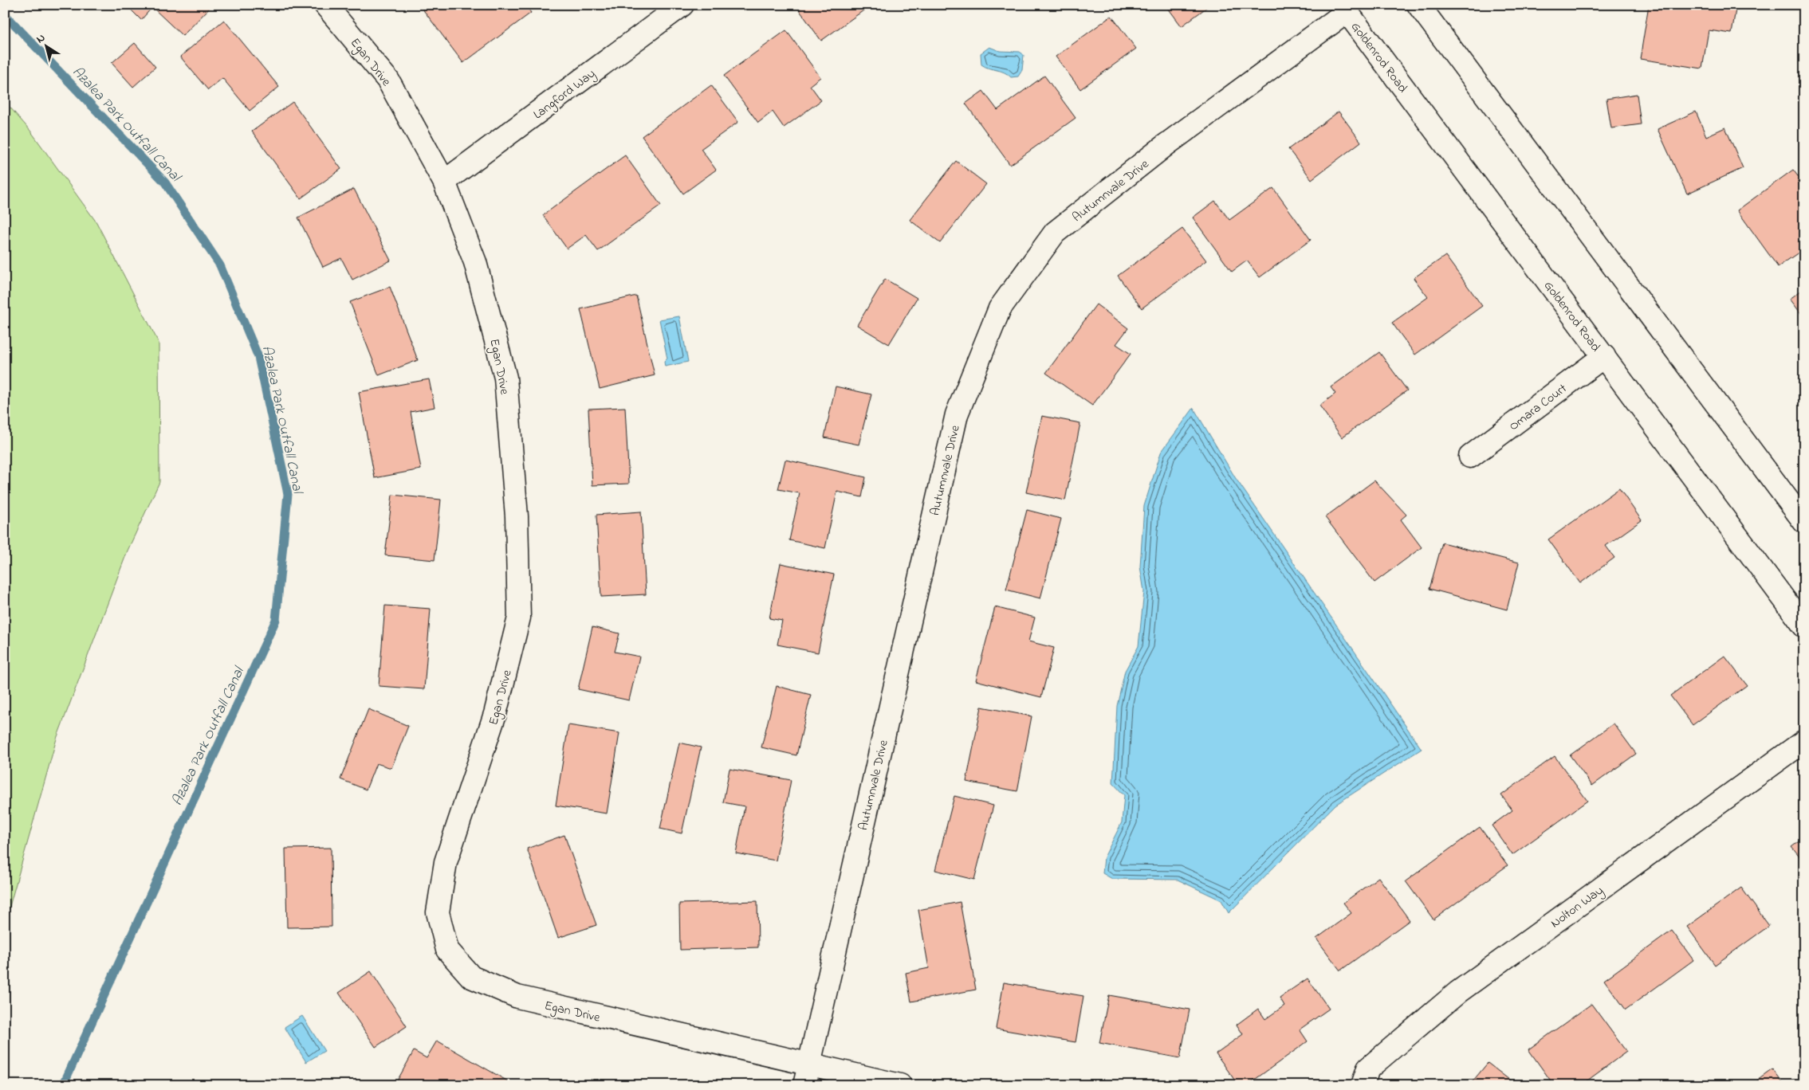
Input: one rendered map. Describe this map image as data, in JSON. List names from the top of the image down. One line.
{"streets":{"street":["Goldenrod Road","Egan Drive","Langford Way","Autumnvale Drive","Omara Court","Nolton Way"]},"crossings":[["Goldenrod Road","Autumnvale Drive"],["Goldenrod Road","Omara Court"],["Egan Drive","Langford Way"],["Egan Drive","Autumnvale Drive"]],"water":["Azalea Park Outfall Canal"],"north":"top left"}
